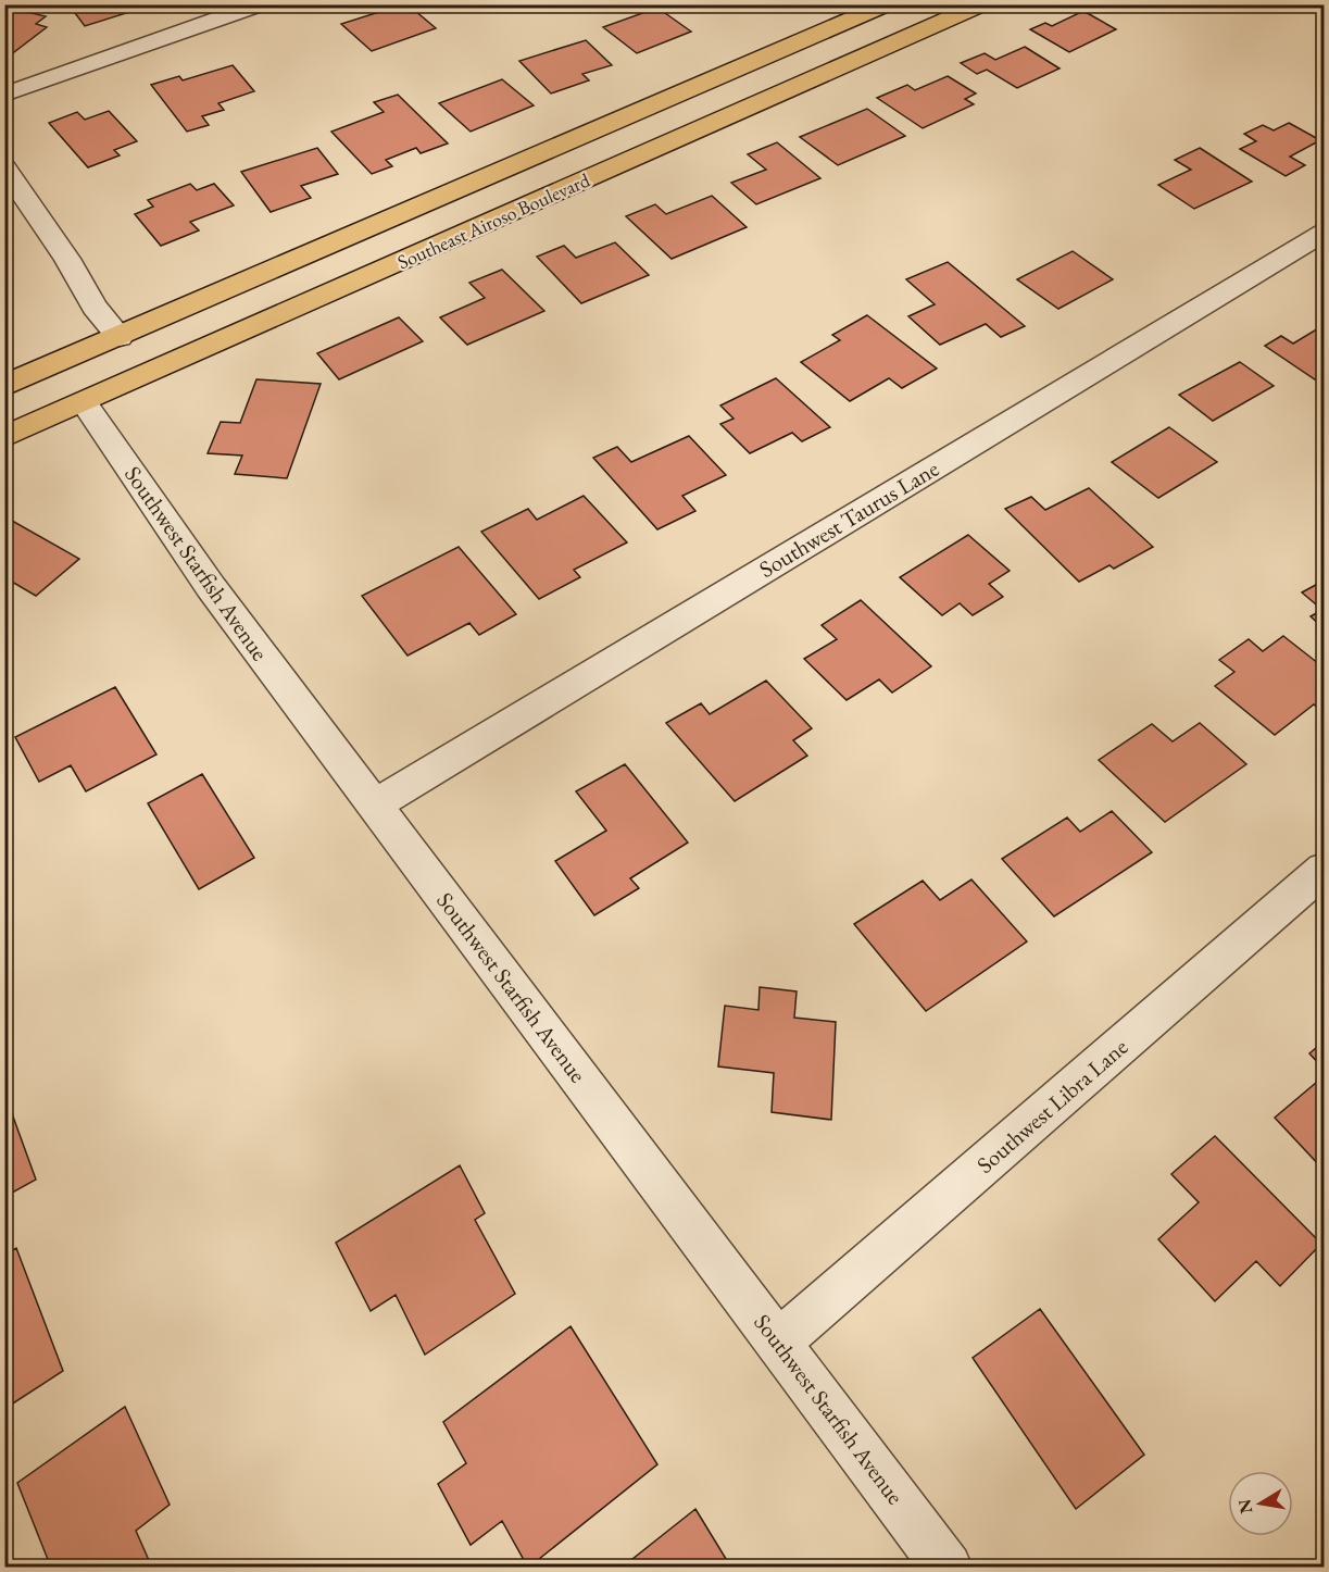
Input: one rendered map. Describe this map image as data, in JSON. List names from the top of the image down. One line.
{"streets":{"main road":["Southeast Airoso Boulevard"],"street":["Southwest Taurus Lane","Southwest Starfish Avenue","Southwest Libra Lane"]},"crossings":[["Southeast Airoso Boulevard","Southwest Starfish Avenue"],["Southwest Taurus Lane","Southwest Starfish Avenue"],["Southwest Starfish Avenue","Southwest Libra Lane"]],"north":"left"}
